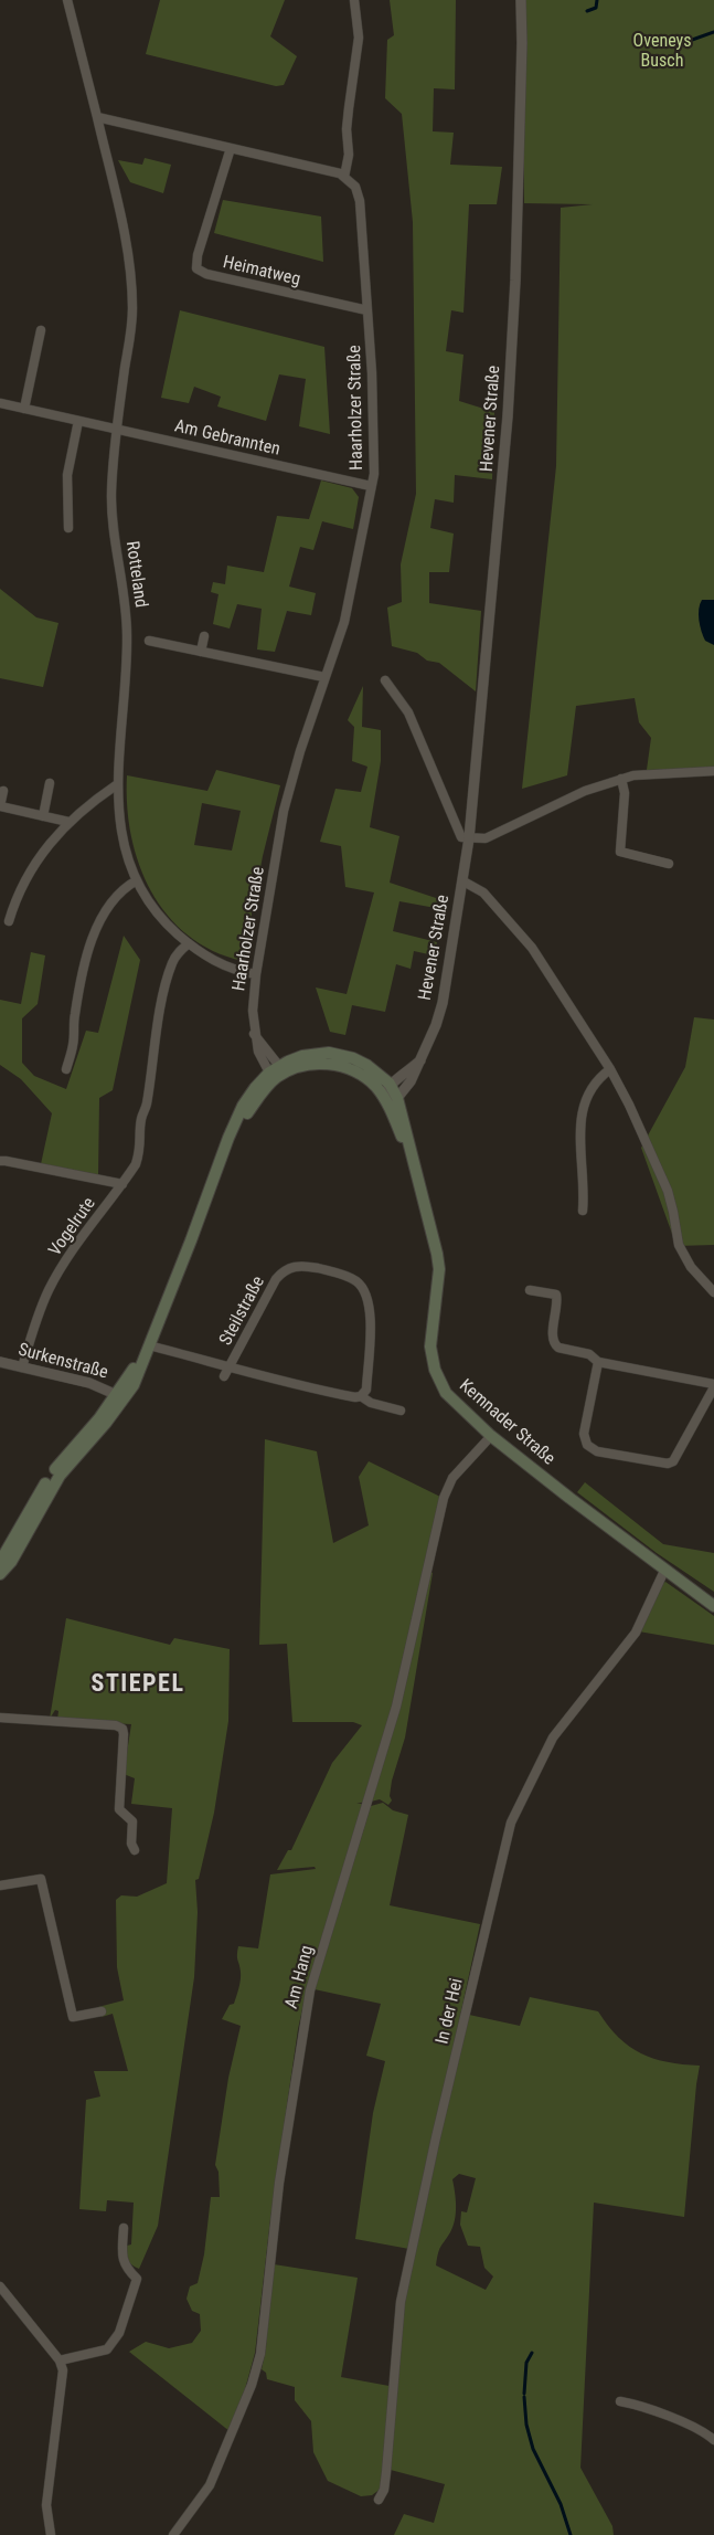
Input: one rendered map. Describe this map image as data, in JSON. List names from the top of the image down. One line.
{"streets":{"main road":["Kemnader Straße"],"street":["Heimatweg","Haarholzer Straße","Hevener Straße","Am Gebrannten","Rotteland","Vogelrute","Steilstraße","Surkenstraße","Am Hang","In der Hei"]},"crossings":[["Heimatweg","Haarholzer Straße"],["Haarholzer Straße","Am Gebrannten"],["Haarholzer Straße","Rotteland"],["Haarholzer Straße","Kemnader Straße"],["Hevener Straße","Kemnader Straße"],["Am Gebrannten","Rotteland"],["Rotteland","Vogelrute"],["Vogelrute","Surkenstraße"],["Steilstraße","Kemnader Straße"],["Surkenstraße","Kemnader Straße"],["Kemnader Straße","Am Hang"],["Kemnader Straße","In der Hei"]],"districts":["STIEPEL"],"parks":["Oveneys Busch"]}
